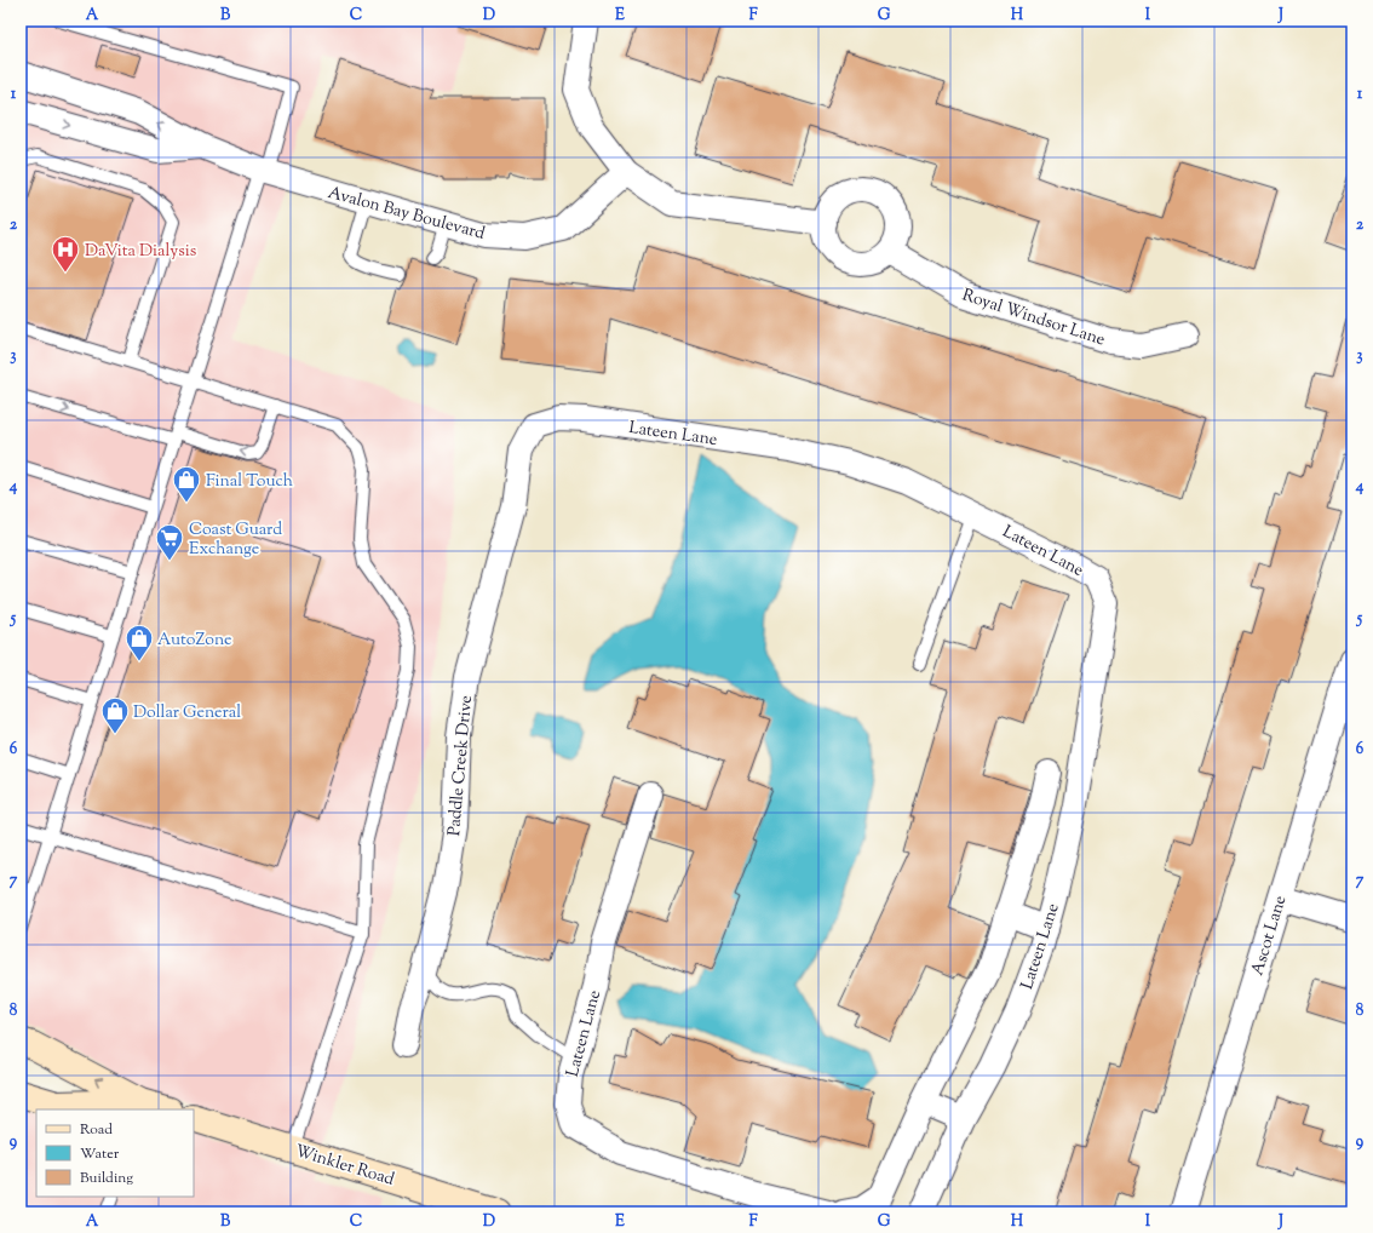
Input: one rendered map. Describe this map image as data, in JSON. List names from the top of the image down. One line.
{"streets":{"street":["Avalon Bay Boulevard","Royal Windsor Lane","Lateen Lane","Paddle Creek Drive","Ascot Lane","Winkler Road"]},"crossings":[["Lateen Lane","Paddle Creek Drive"]],"places":{"hospital":["DaVita Dialysis"],"shop":["Final Touch","AutoZone","Dollar General"],"supermarket":["Coast Guard Exchange"]},"legend":["Road","Water","Building"],"grid":{"columns":["A","B","C","D","E","F","G","H","I","J"],"rows":["1","2","3","4","5","6","7","8","9"]}}
